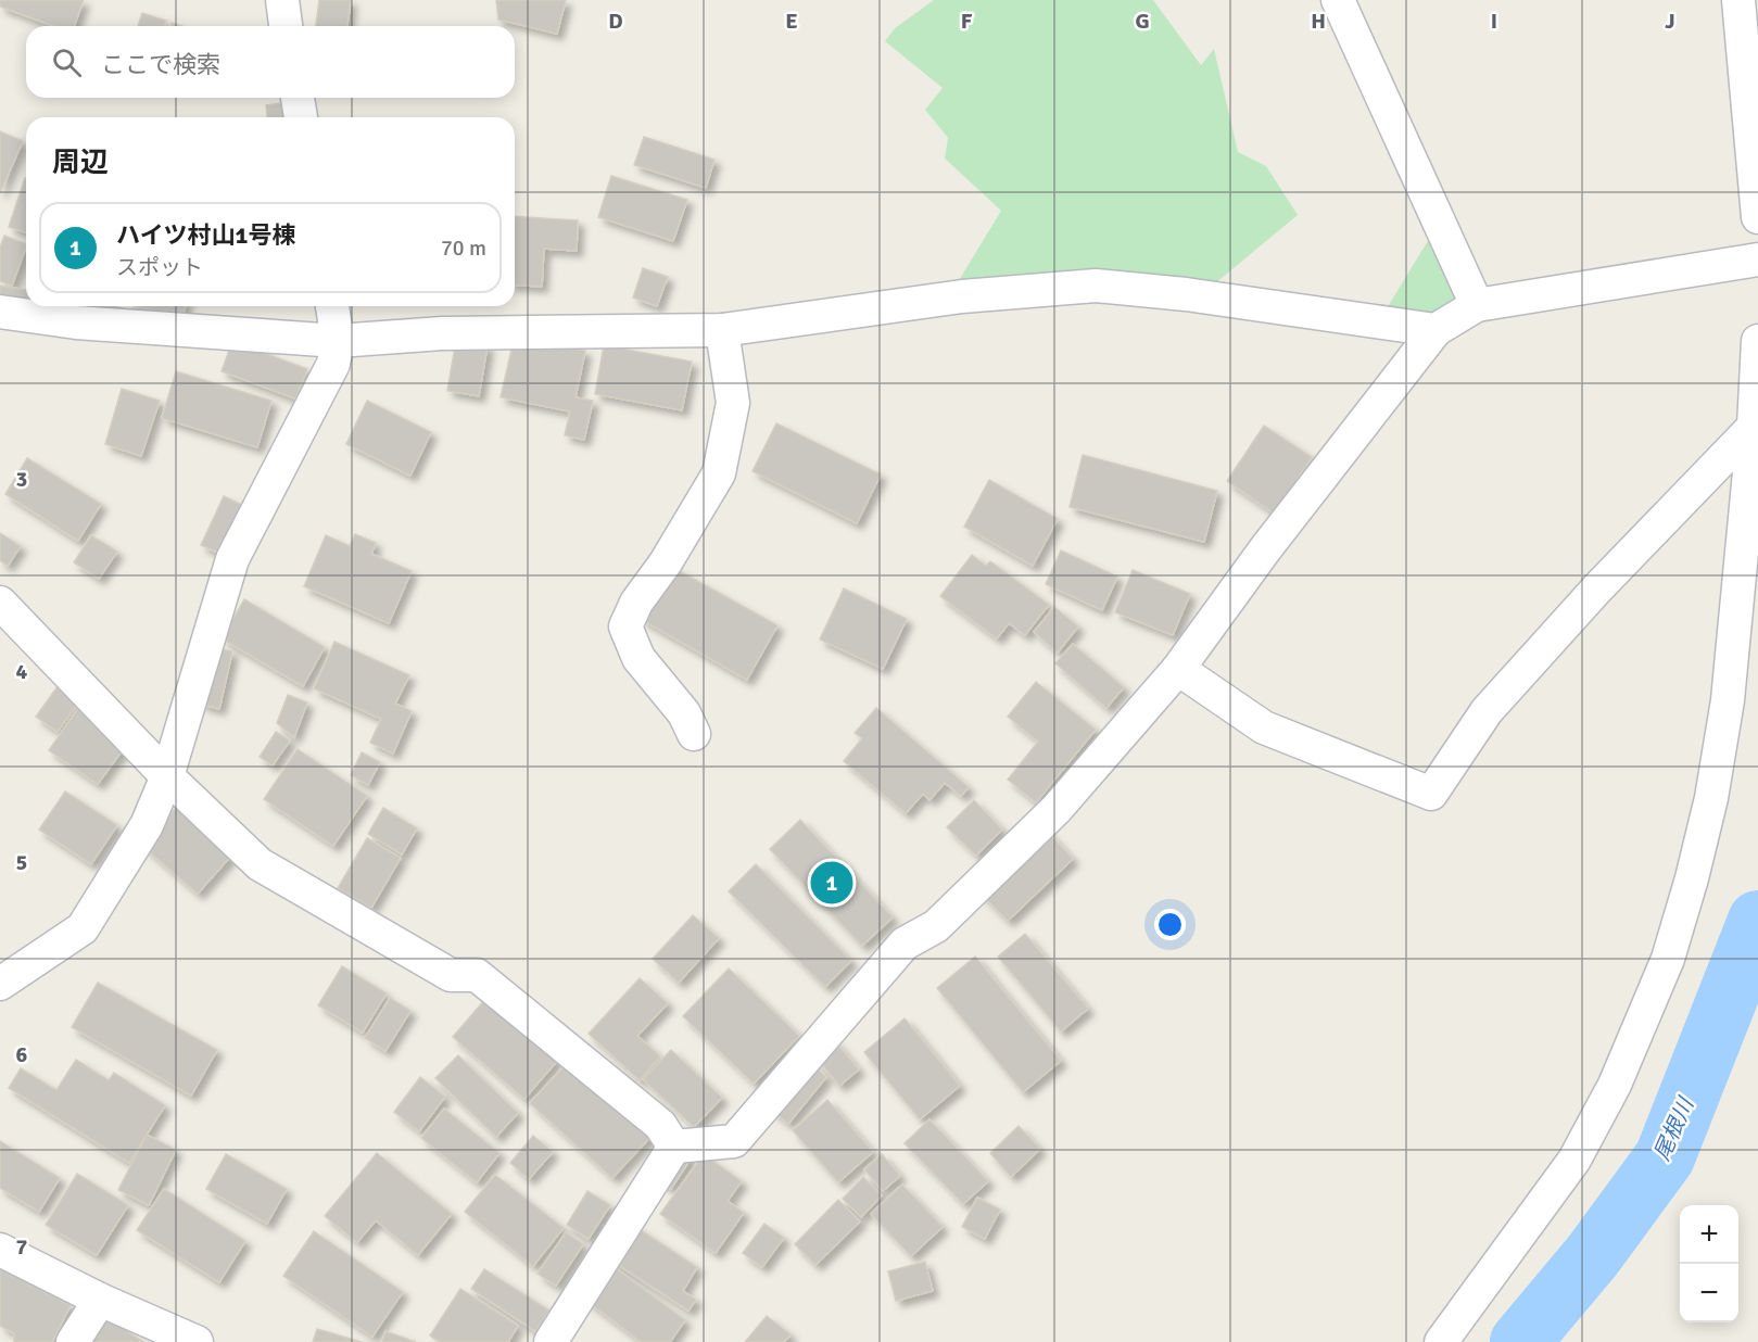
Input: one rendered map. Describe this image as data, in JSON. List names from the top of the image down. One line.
{"water":["尾根川"],"page":{"search":"ここで検索","heading":"周辺","list":[{"mark":"1","name":"ハイツ村山1号棟","note":"スポット","value":"70 m"}],"pins":"1","map_buttons":["+","−"]},"grid":{"columns":["D","E","F","G","H","I","J"],"rows":["3","4","5","6","7"]}}
